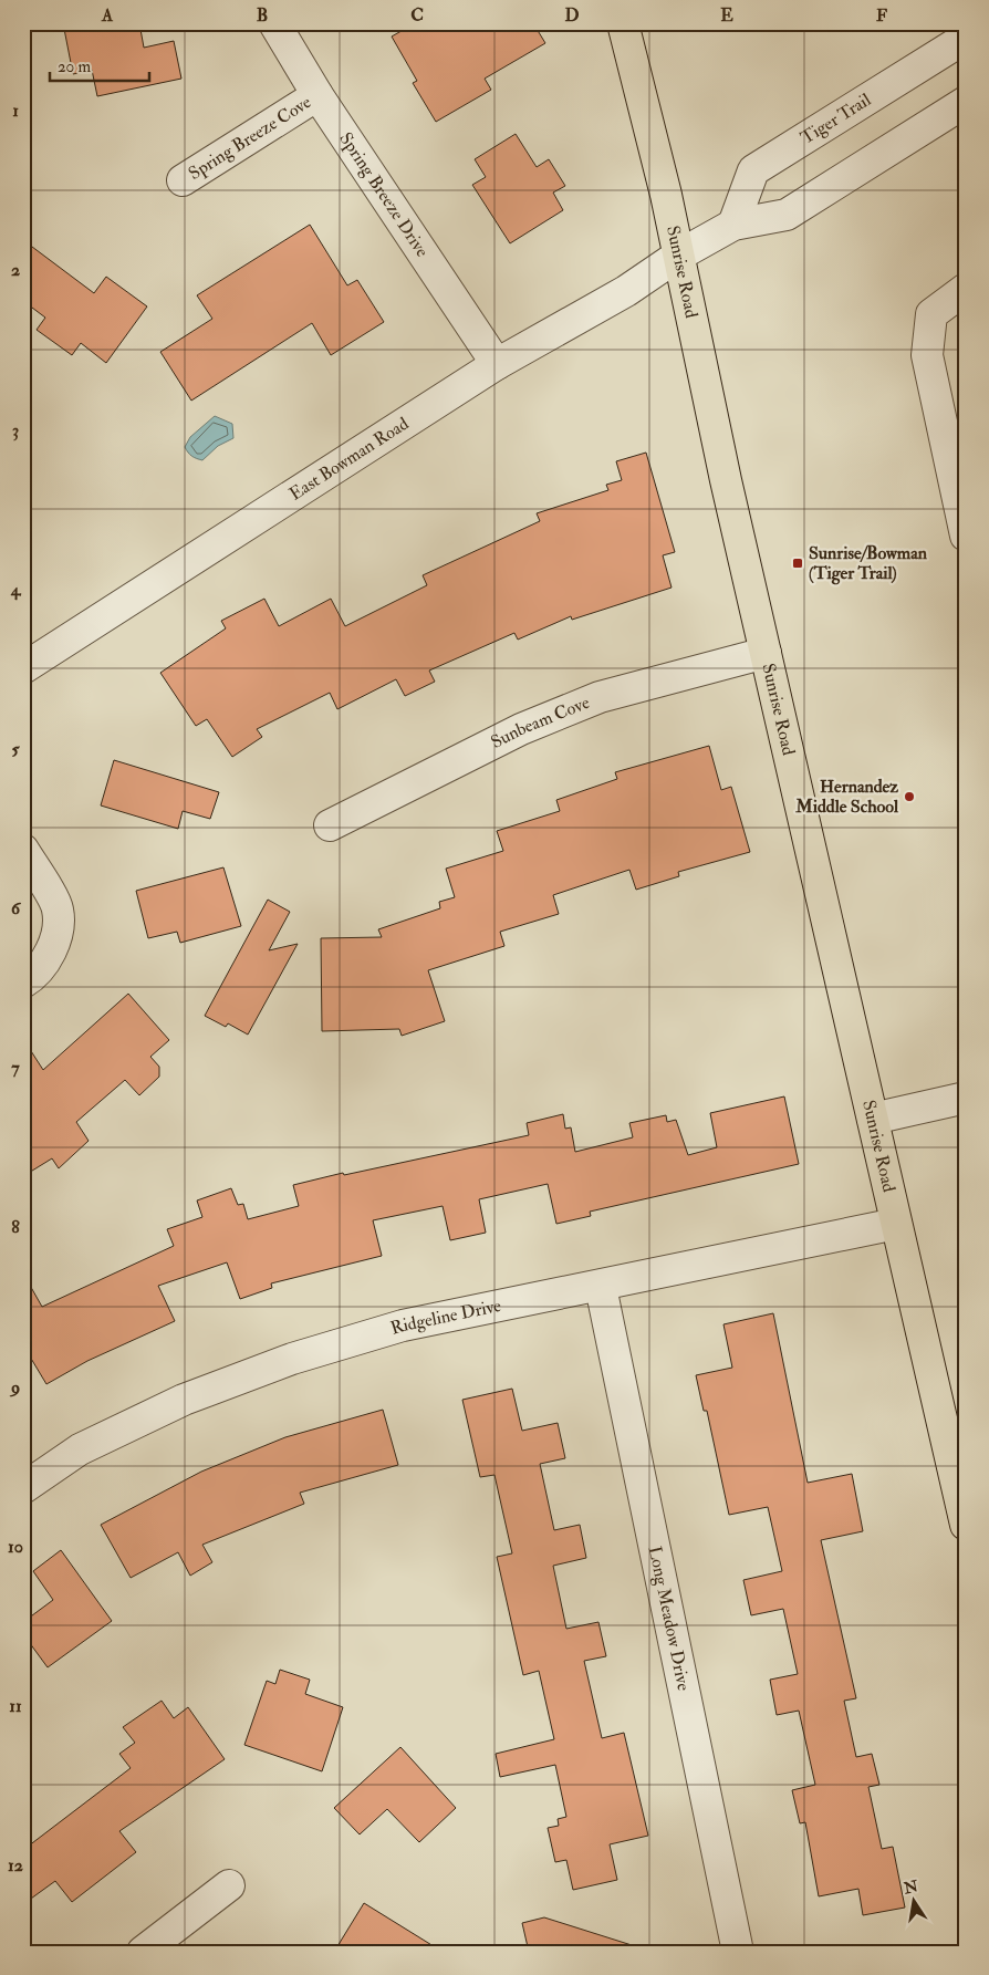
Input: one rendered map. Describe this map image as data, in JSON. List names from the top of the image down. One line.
{"streets":{"main road":["Sunrise Road"],"street":["Tiger Trail","Spring Breeze Cove","Spring Breeze Drive","East Bowman Road","Sunbeam Cove","Ridgeline Drive","Long Meadow Drive"]},"crossings":[["Spring Breeze Cove","Spring Breeze Drive"],["Spring Breeze Drive","East Bowman Road"],["Sunrise Road","East Bowman Road"],["Sunrise Road","Sunbeam Cove"],["Sunrise Road","Ridgeline Drive"],["Ridgeline Drive","Long Meadow Drive"]],"places":{"transit":["Sunrise/Bowman (Tiger Trail)"],"other":["Hernandez Middle School"]},"scale_bar":"20 m","north":"top","grid":{"columns":["A","B","C","D","E","F"],"rows":["1","2","3","4","5","6","7","8","9","10","11","12"]}}
